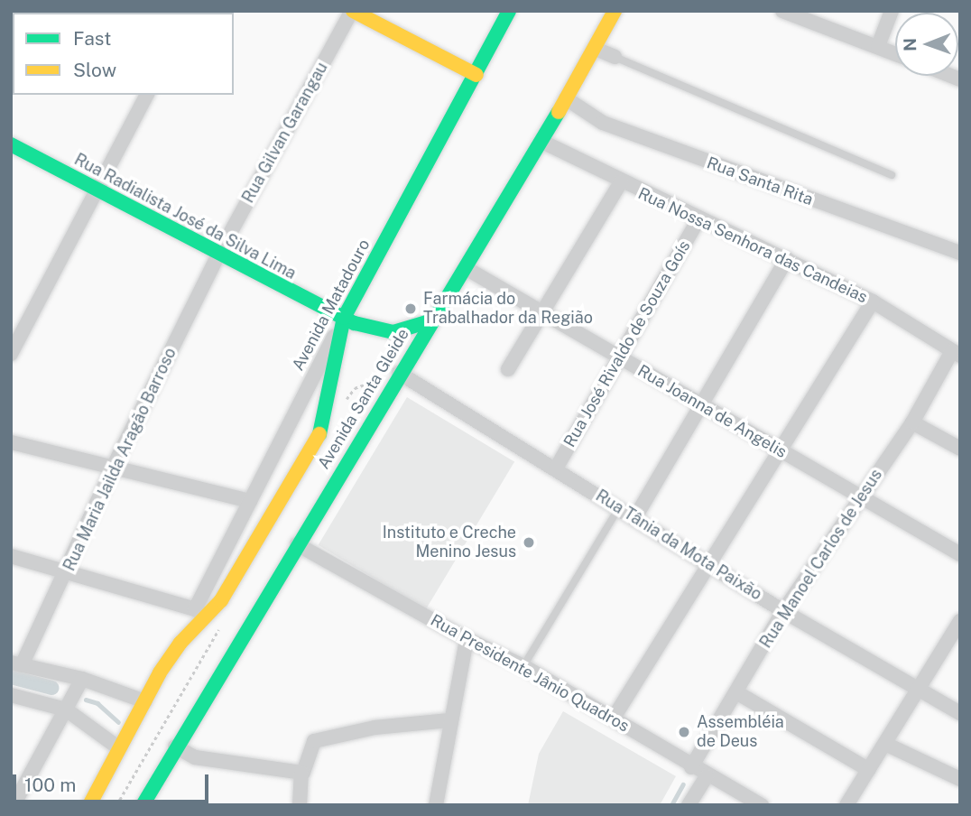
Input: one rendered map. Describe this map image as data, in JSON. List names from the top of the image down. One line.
{"streets":{"main road":["Rua Radialista José da Silva Lima","Avenida Matadouro","Avenida Santa Gleide"],"street":["Rua Gilvan Garangau","Rua Santa Rita","Rua Nossa Senhora das Candeias","Rua José Rivaldo de Souza Goís","Rua Joanna de Angelis","Rua Maria Jailda Aragão Barroso","Rua Tânia da Mota Paixão","Rua Manoel Carlos de Jesus","Rua Presidente Jânio Quadros"]},"crossings":[["Rua Gilvan Garangau","Rua Radialista José da Silva Lima"],["Rua Gilvan Garangau","Rua Maria Jailda Aragão Barroso"],["Rua Santa Rita","Avenida Santa Gleide"],["Rua Radialista José da Silva Lima","Avenida Matadouro"],["Rua Radialista José da Silva Lima","Avenida Santa Gleide"],["Rua Radialista José da Silva Lima","Rua Maria Jailda Aragão Barroso"],["Rua Nossa Senhora das Candeias","Rua José Rivaldo de Souza Goís"],["Rua Nossa Senhora das Candeias","Avenida Santa Gleide"],["Rua Nossa Senhora das Candeias","Rua Manoel Carlos de Jesus"],["Avenida Matadouro","Avenida Santa Gleide"],["Rua José Rivaldo de Souza Goís","Rua Joanna de Angelis"],["Rua José Rivaldo de Souza Goís","Rua Tânia da Mota Paixão"],["Avenida Santa Gleide","Rua Joanna de Angelis"],["Avenida Santa Gleide","Rua Tânia da Mota Paixão"],["Avenida Santa Gleide","Rua Presidente Jânio Quadros"],["Rua Joanna de Angelis","Rua Manoel Carlos de Jesus"],["Rua Tânia da Mota Paixão","Rua Manoel Carlos de Jesus"],["Rua Manoel Carlos de Jesus","Rua Presidente Jânio Quadros"]],"places":["Farmácia do Trabalhador da Região","Instituto e Creche Menino Jesus","Assembléia de Deus"],"legend":["Fast","Slow"],"scale_bar":"100 m","north":"left"}
